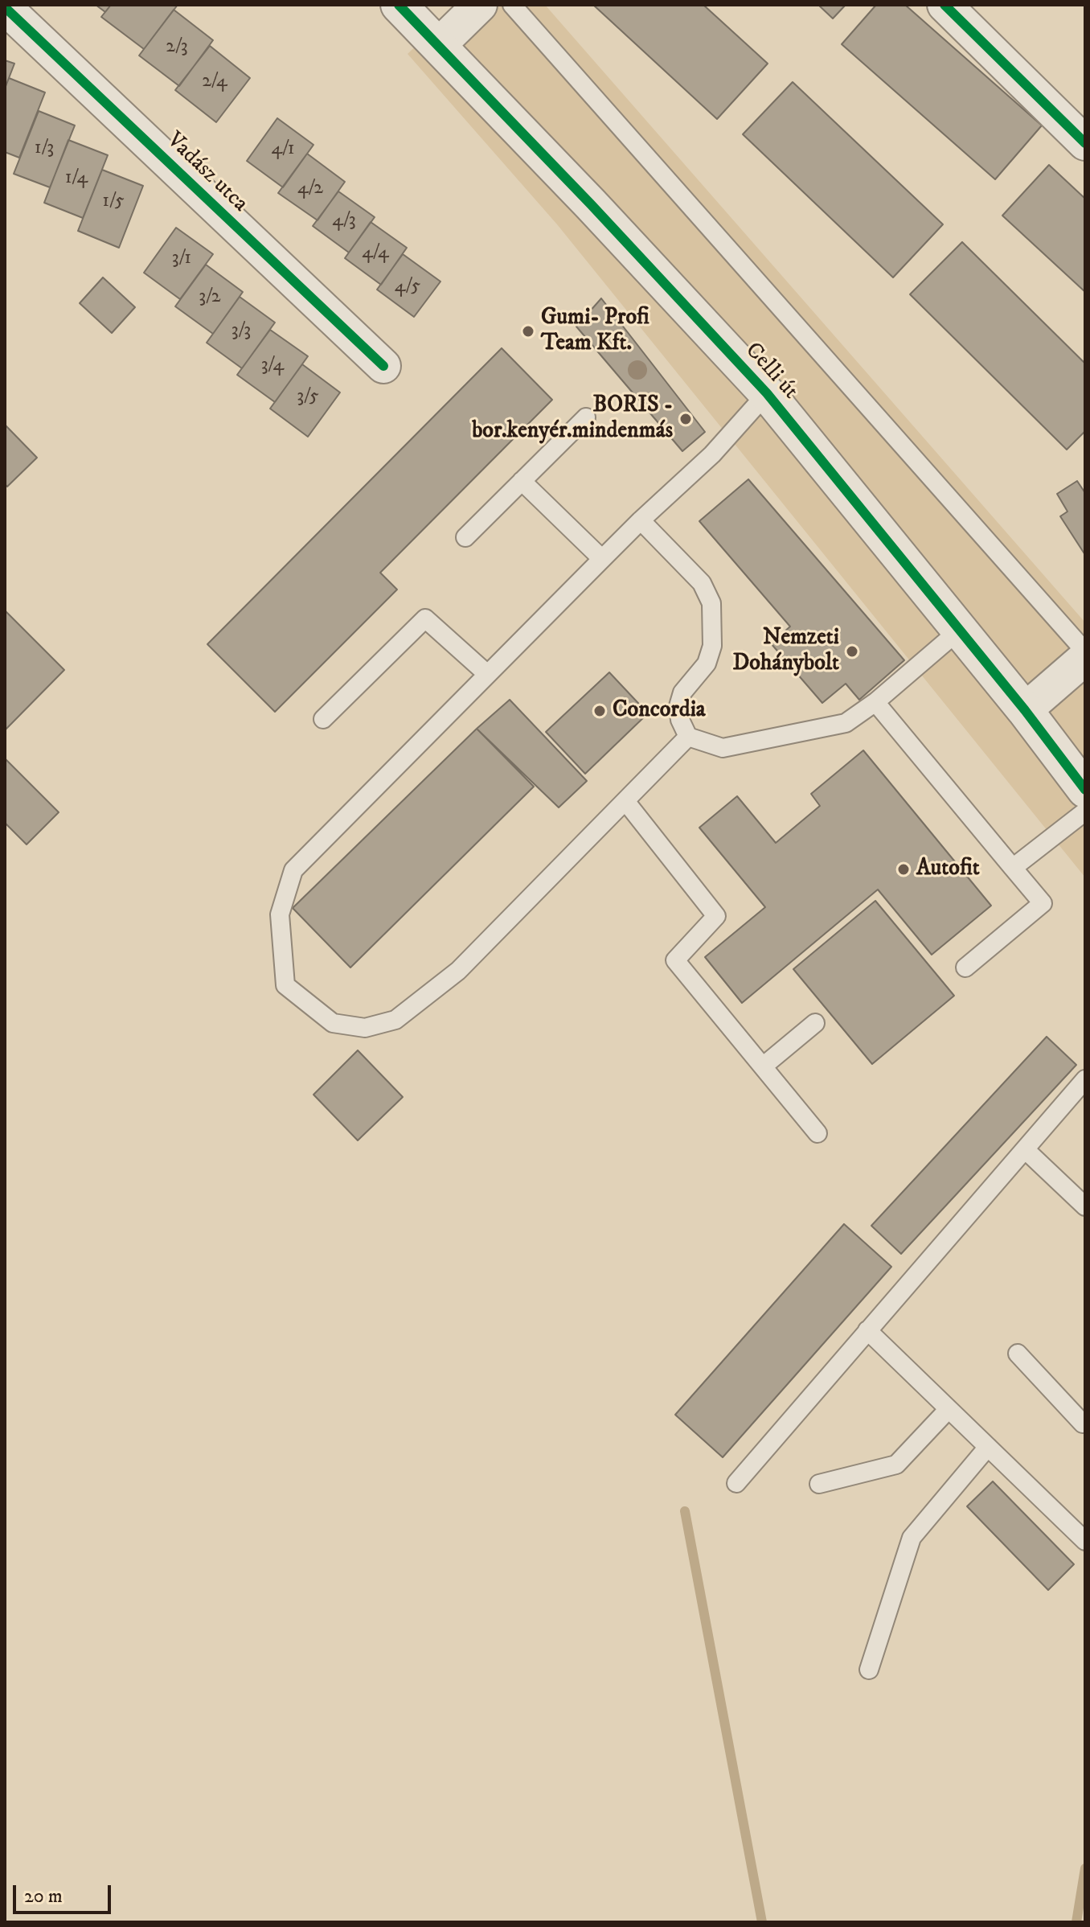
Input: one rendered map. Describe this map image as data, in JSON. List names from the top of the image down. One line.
{"streets":{"street":["Vadász utca","Celli út"]},"places":["Gumi- Profi Team Kft.","BORIS - bor.kenyér.mindenmás","Nemzeti Dohánybolt","Concordia","Autofit"],"house_numbers":["2/3","2/4","1/3","4/1","1/4","4/2","1/5","4/3","4/4","3/1","4/5","3/2","3/3","3/4","3/5"],"scale_bar":"20 m"}
